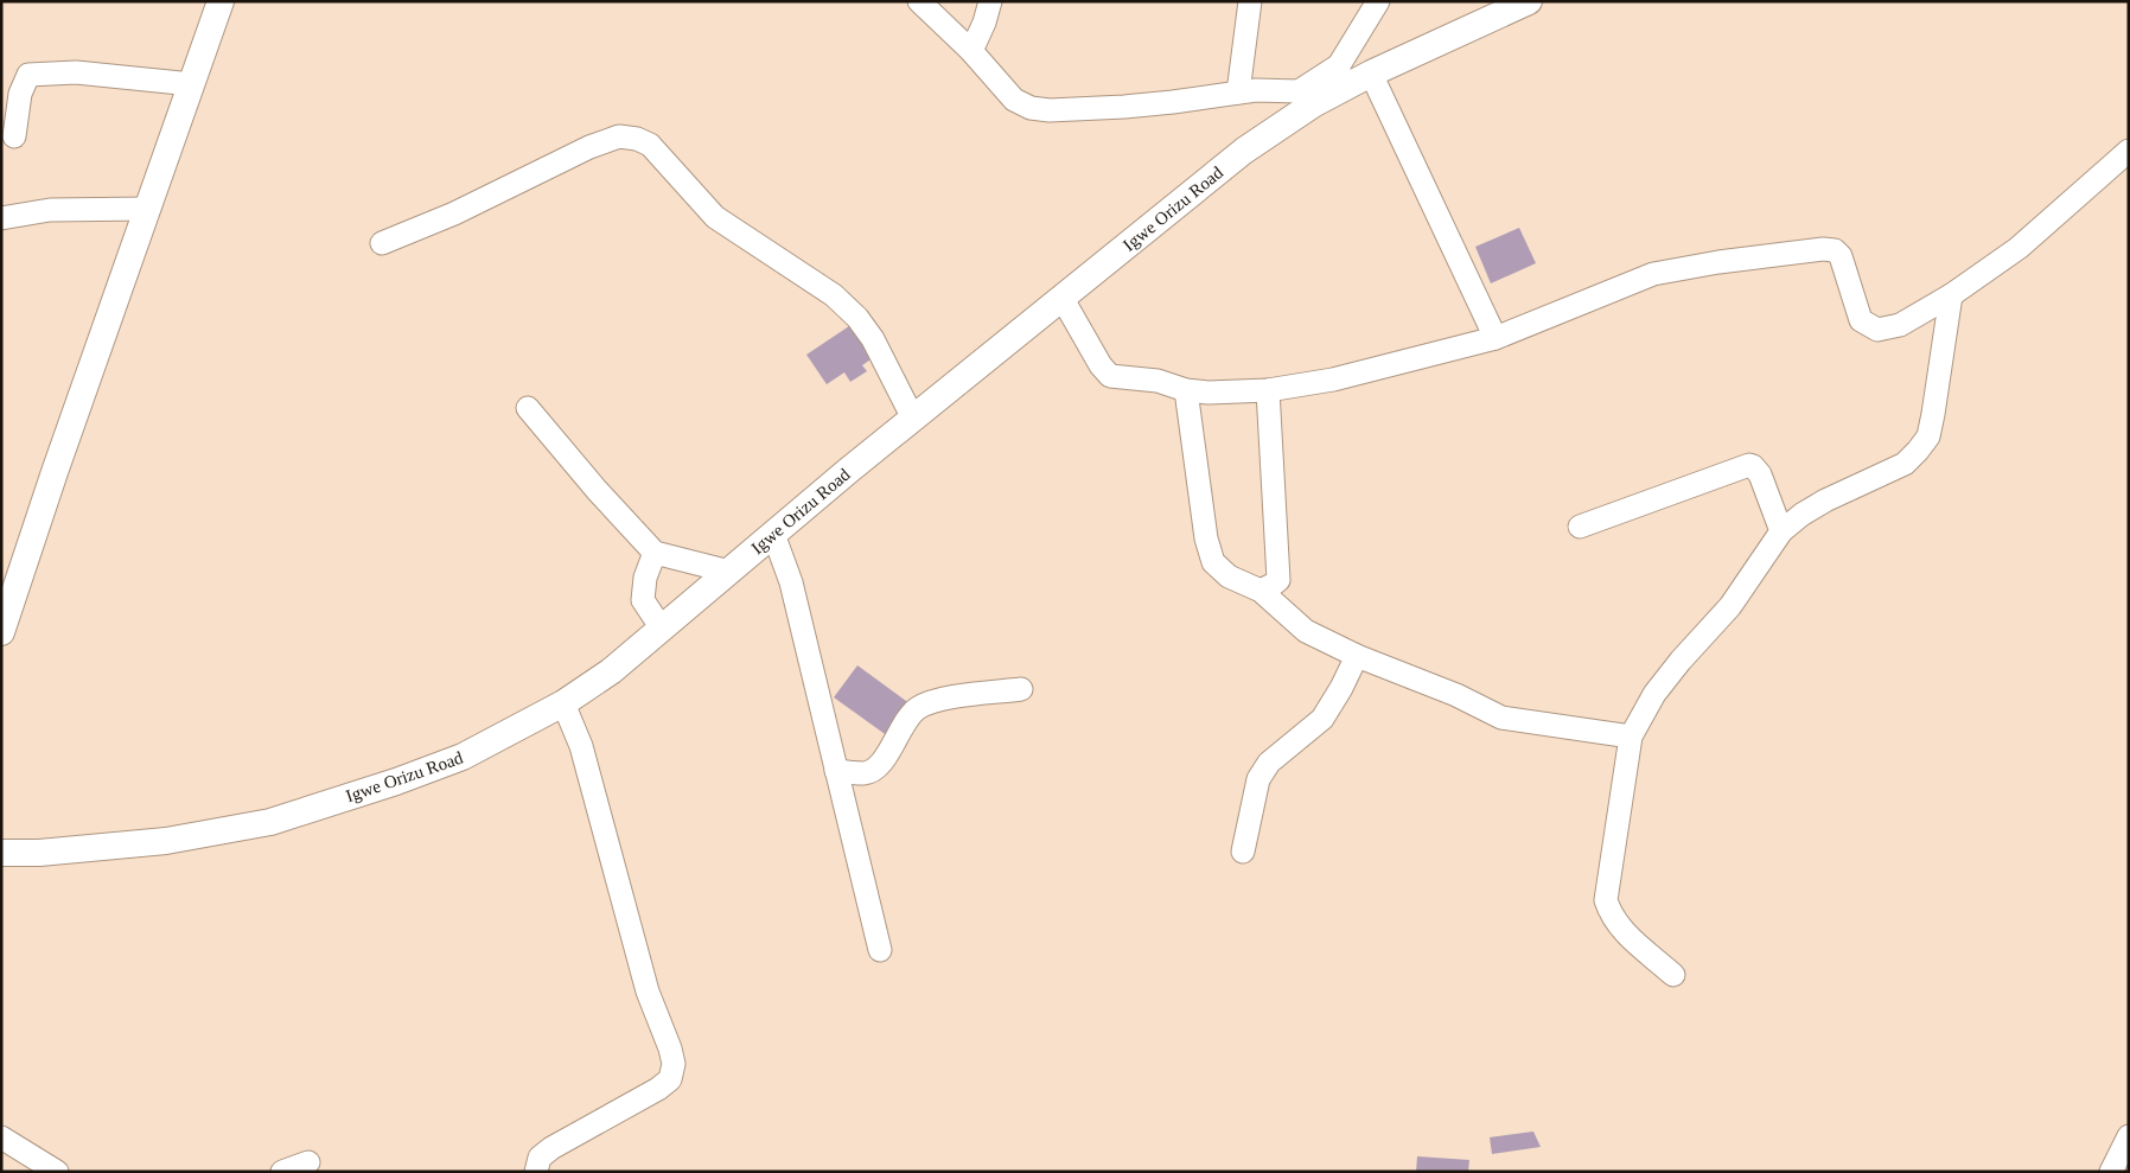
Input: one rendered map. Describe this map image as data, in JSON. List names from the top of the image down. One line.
{"streets":{"main road":["Igwe Orizu Road"]}}
